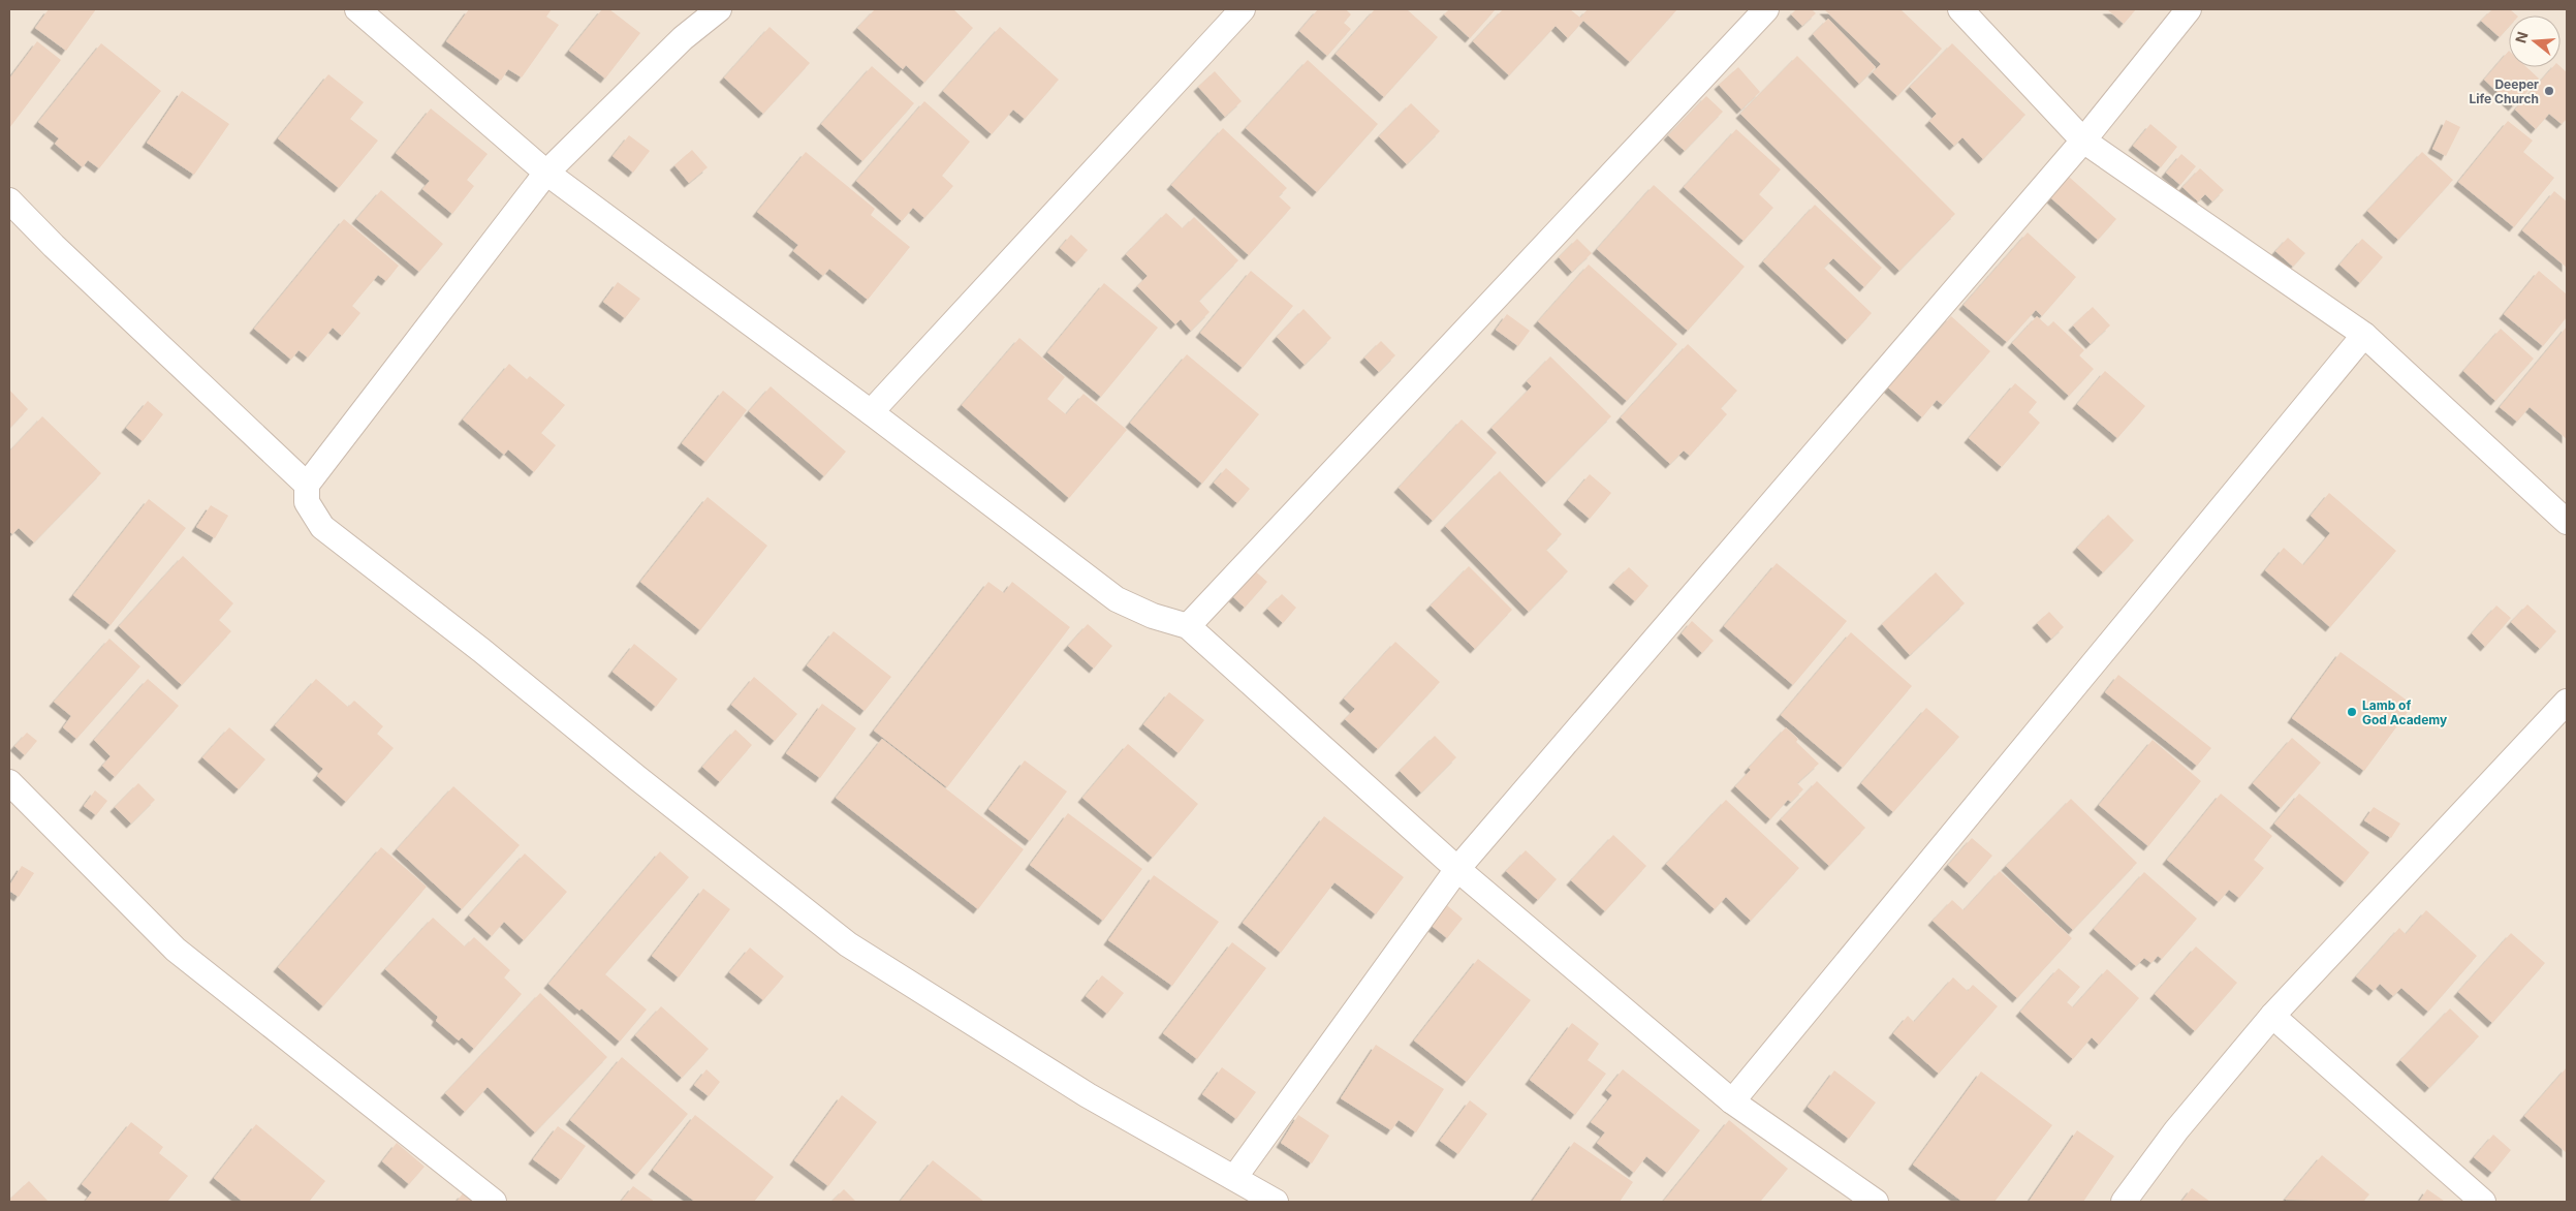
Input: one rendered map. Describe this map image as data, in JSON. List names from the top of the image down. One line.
{"places":["Deeper Life Church","Lamb of God Academy"],"north":"left"}
